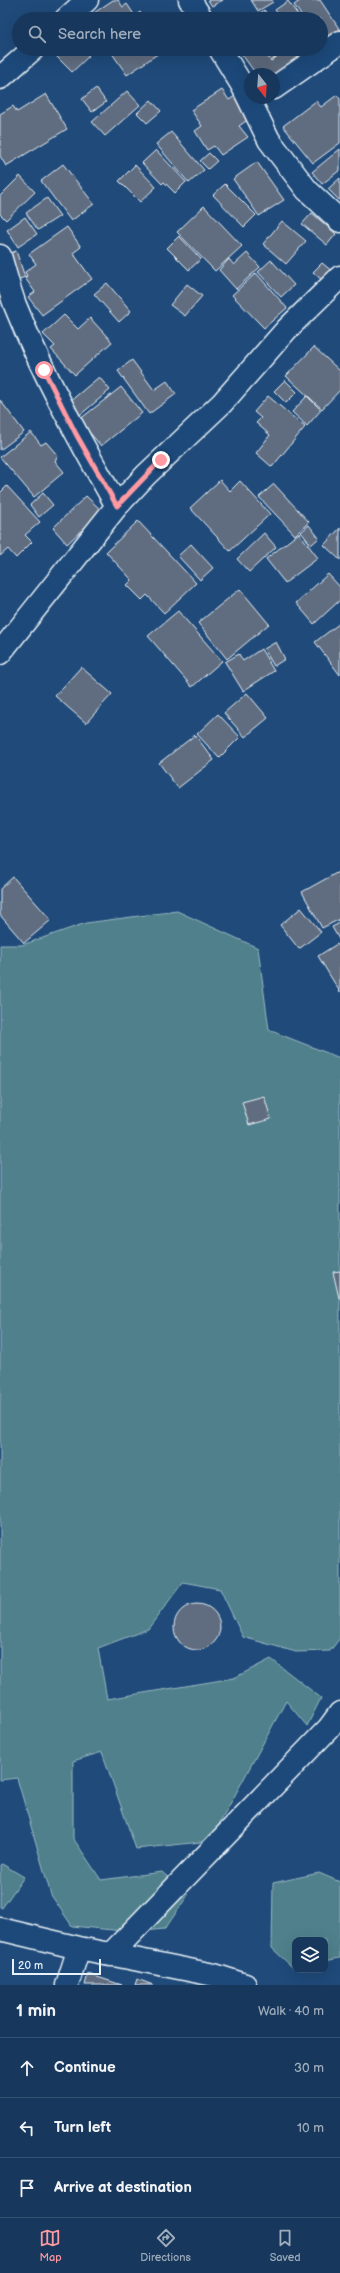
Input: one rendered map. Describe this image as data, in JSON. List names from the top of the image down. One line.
{"scale_bar":"20 m","north":"bottom","page":{"search":"Search here","scale":"20 m","heading":["1 min","Walk · 40 m"],"list":[["Continue","30 m"],["Turn left","10 m"],"Arrive at destination"],"nav":["Map","Directions","Saved"]}}
